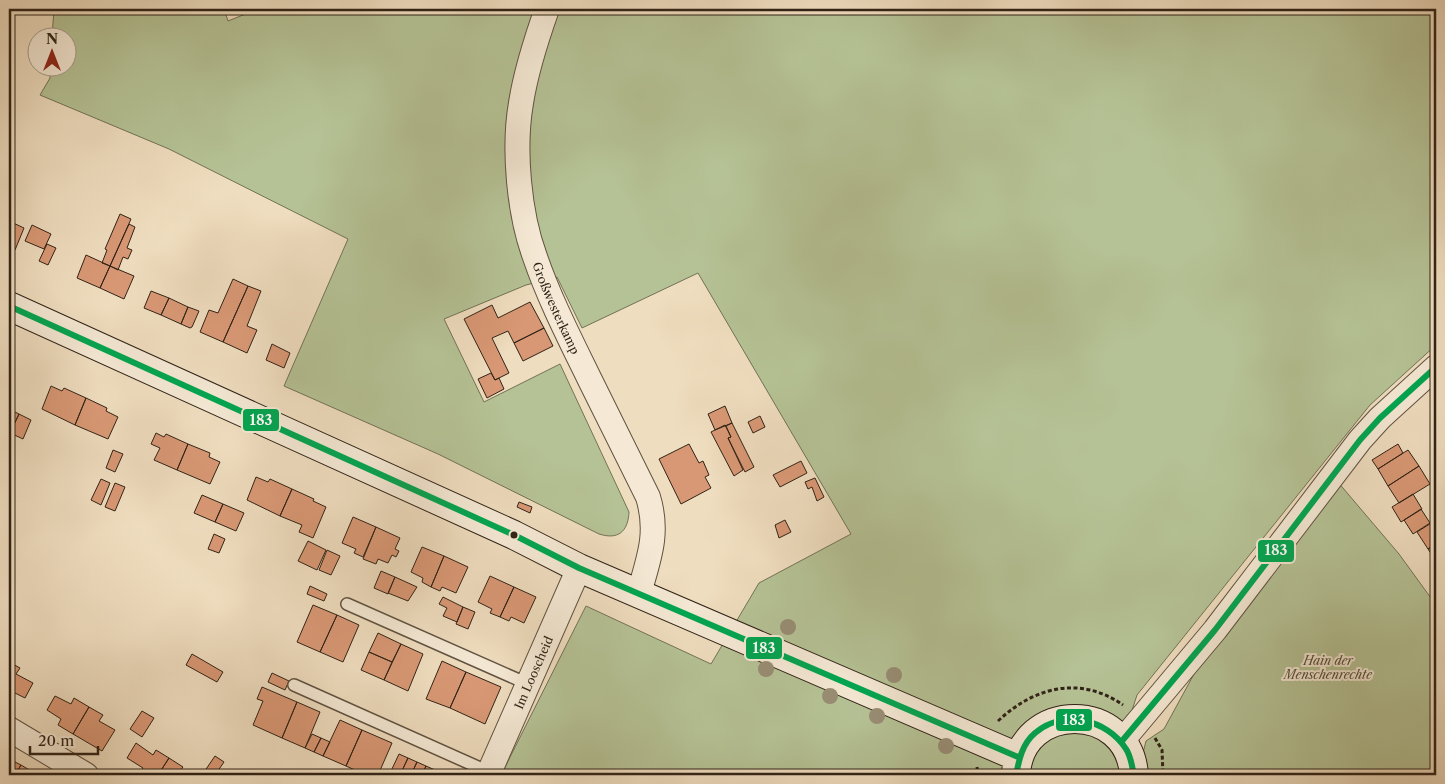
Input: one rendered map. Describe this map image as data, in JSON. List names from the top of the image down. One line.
{"streets":{"street":["Großwesterkamp","Im Looscheid"]},"parks":["Hain der Menschenrechte"],"lines":["transit line 183"],"scale_bar":"20 m","north":"top"}
